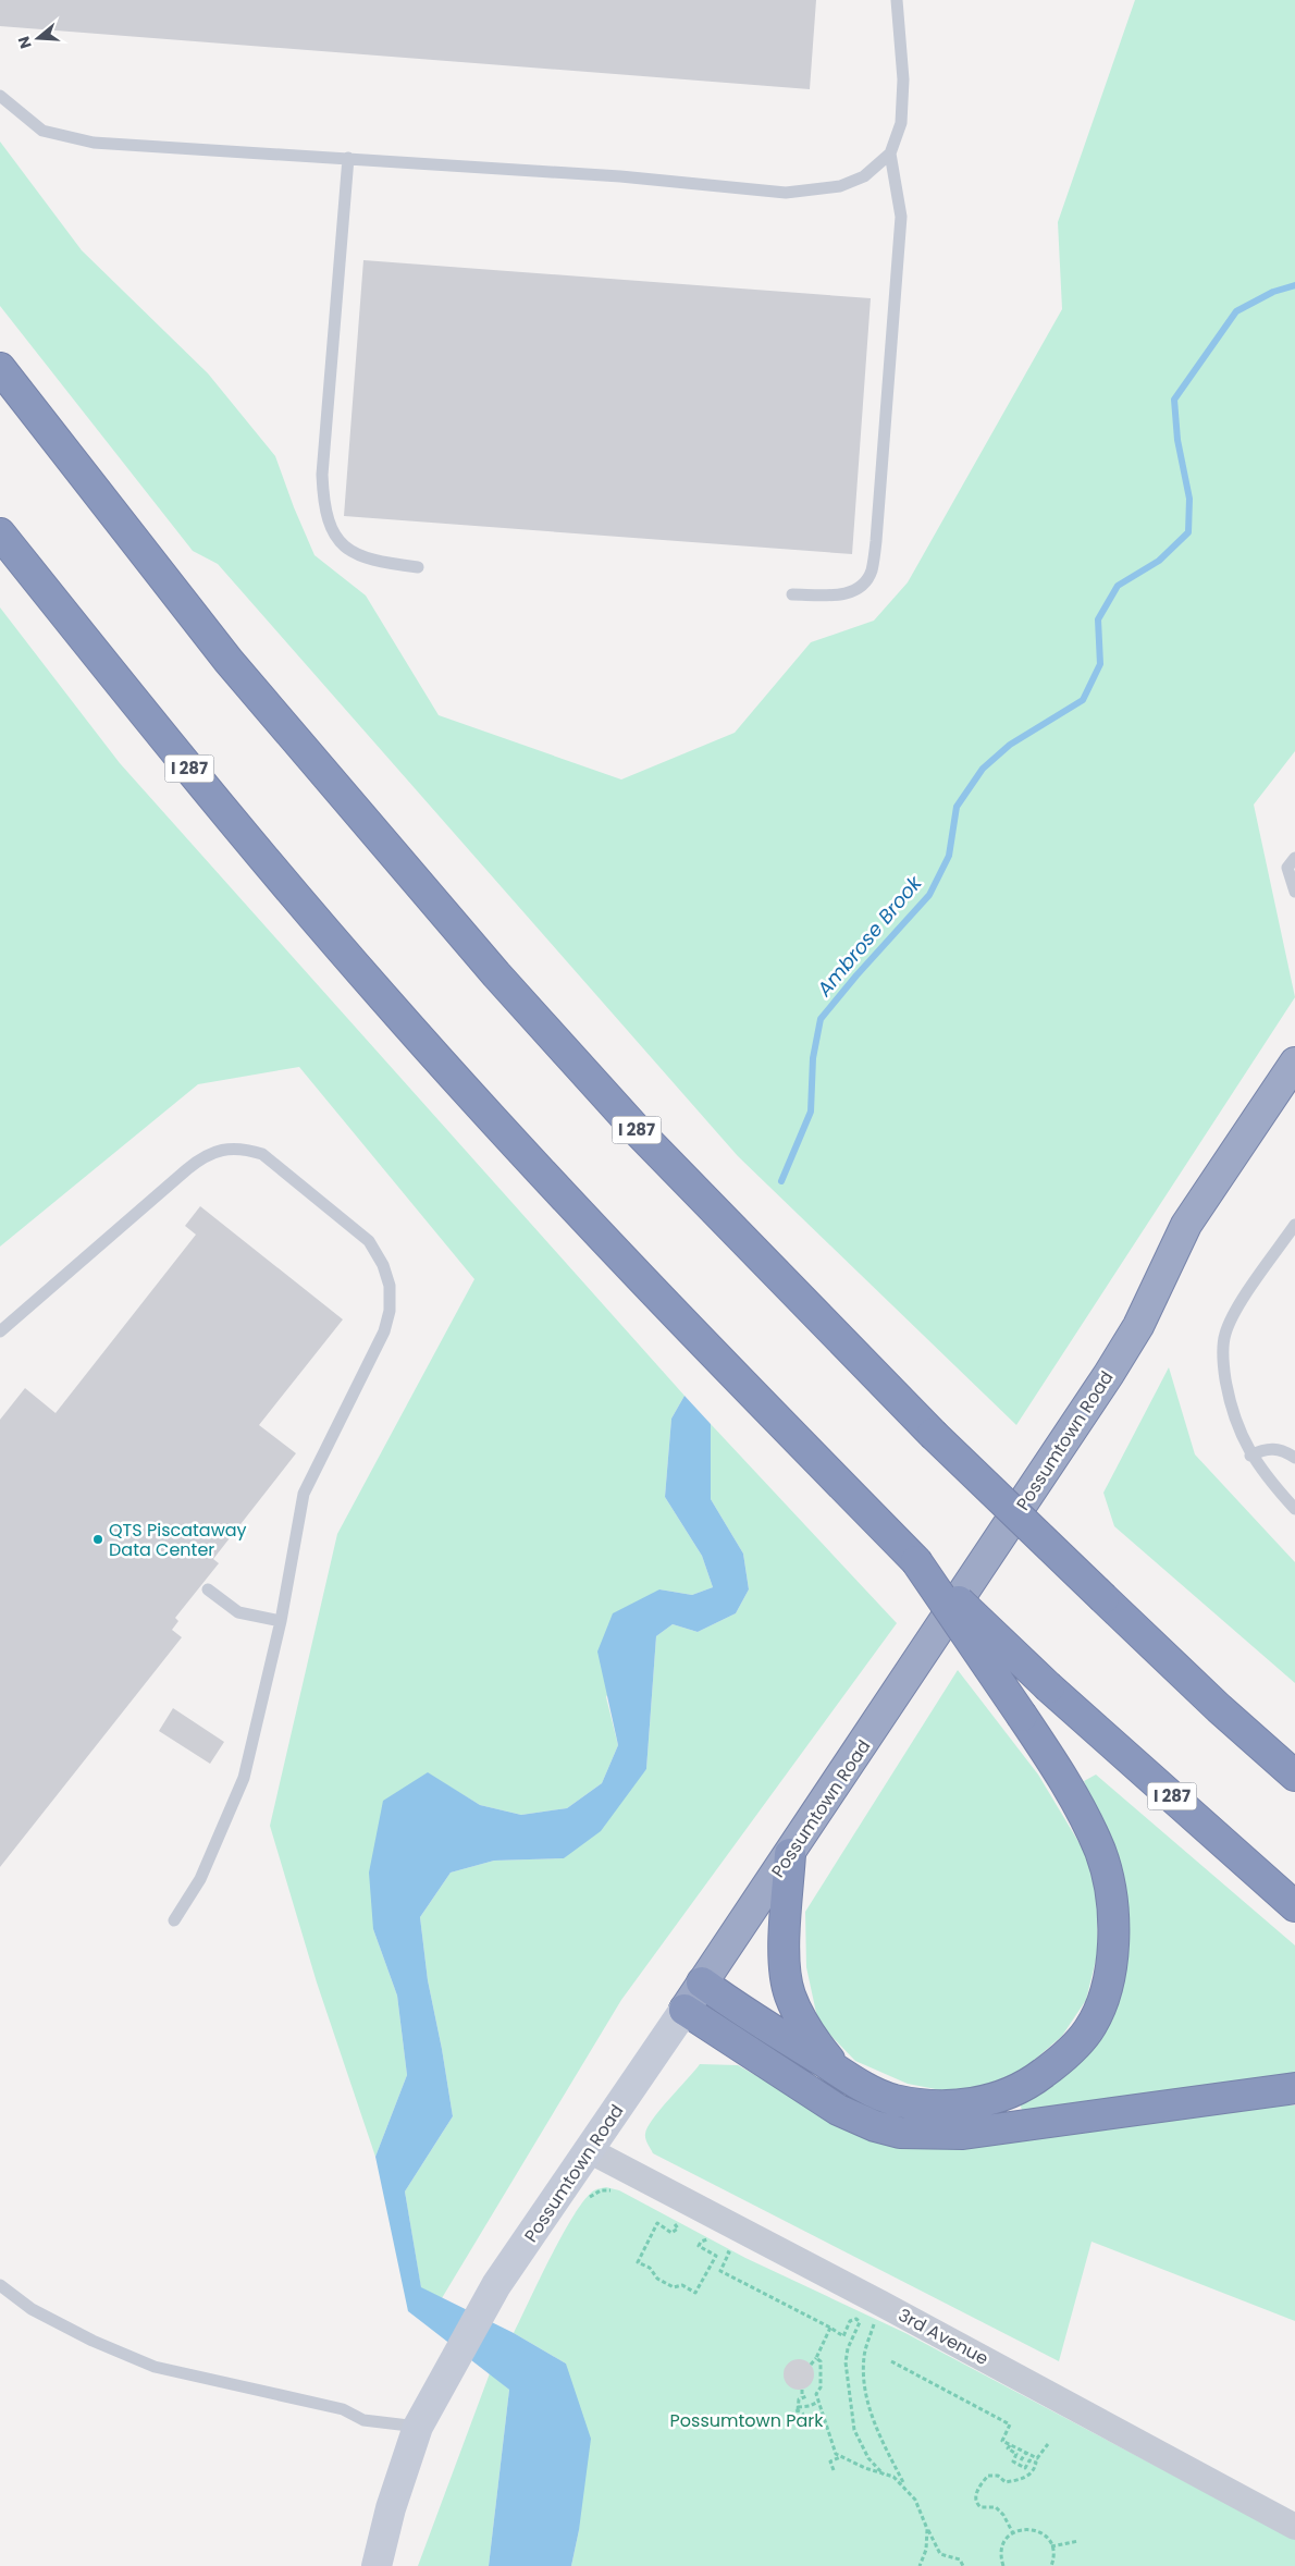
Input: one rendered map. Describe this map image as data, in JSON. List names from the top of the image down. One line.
{"streets":{"highway":["I 287","Possumtown Road"],"street":["3rd Avenue"]},"crossings":[["Possumtown Road","3rd Avenue"]],"water":["Ambrose Brook"],"parks":["Possumtown Park"],"places":["QTS Piscataway Data Center"],"north":"left"}
